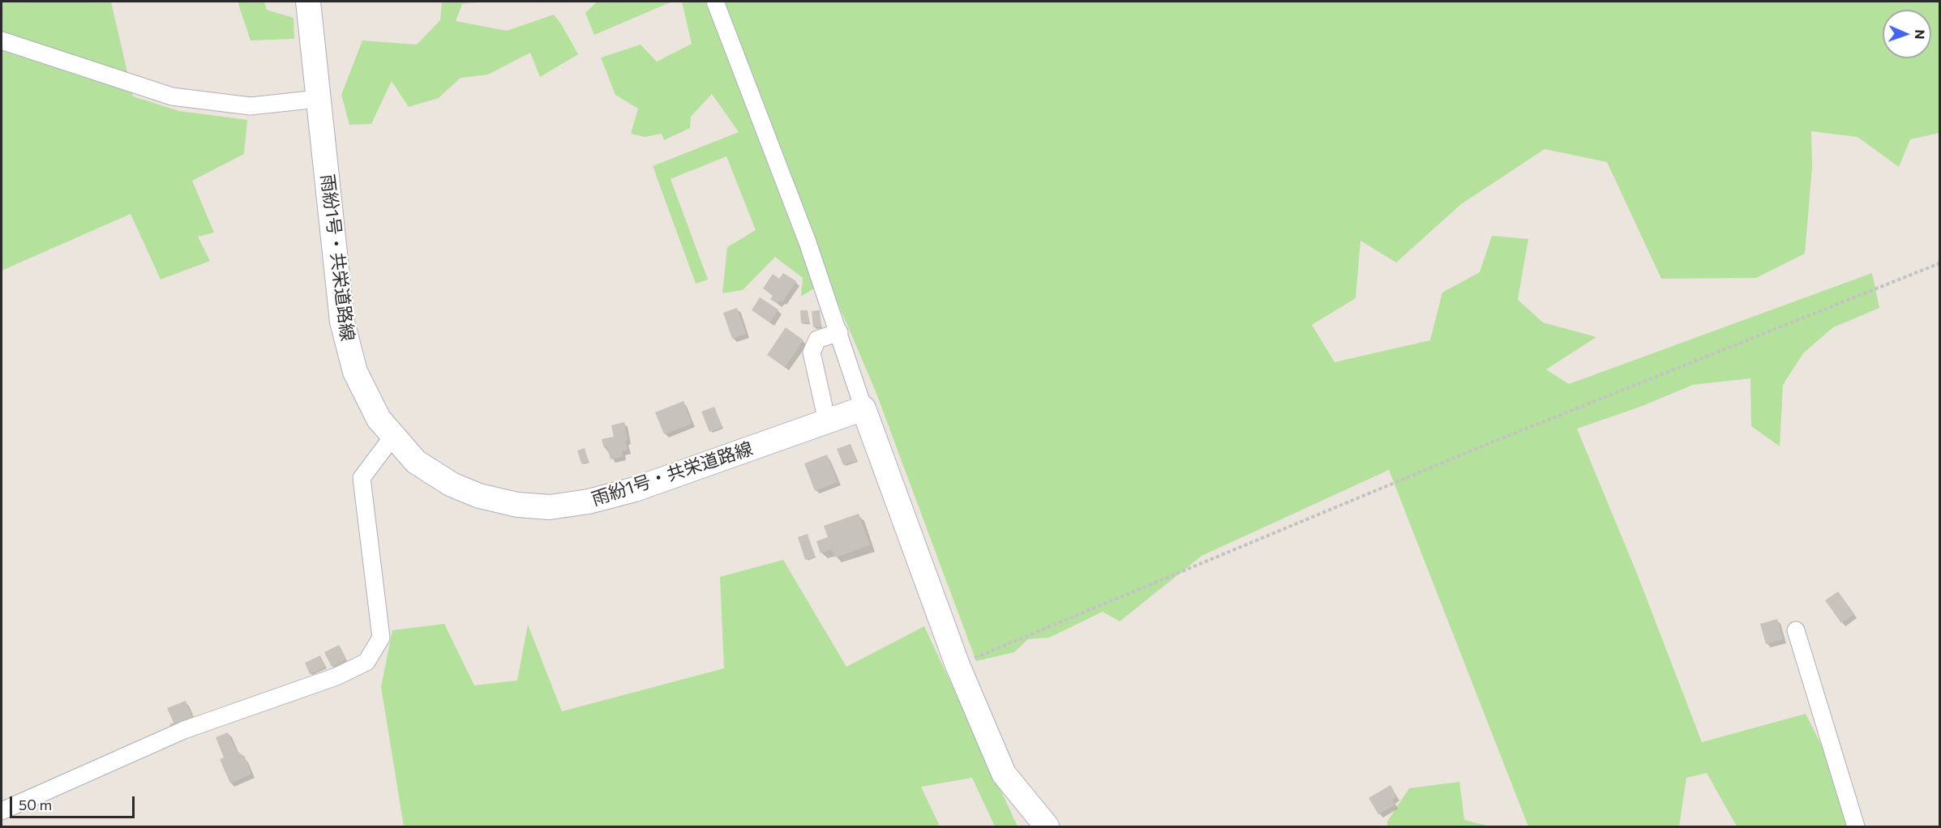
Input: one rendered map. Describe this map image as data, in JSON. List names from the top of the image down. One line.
{"streets":{"street":["雨紛1号・共栄道路線"]},"scale_bar":"50 m","north":"right"}
